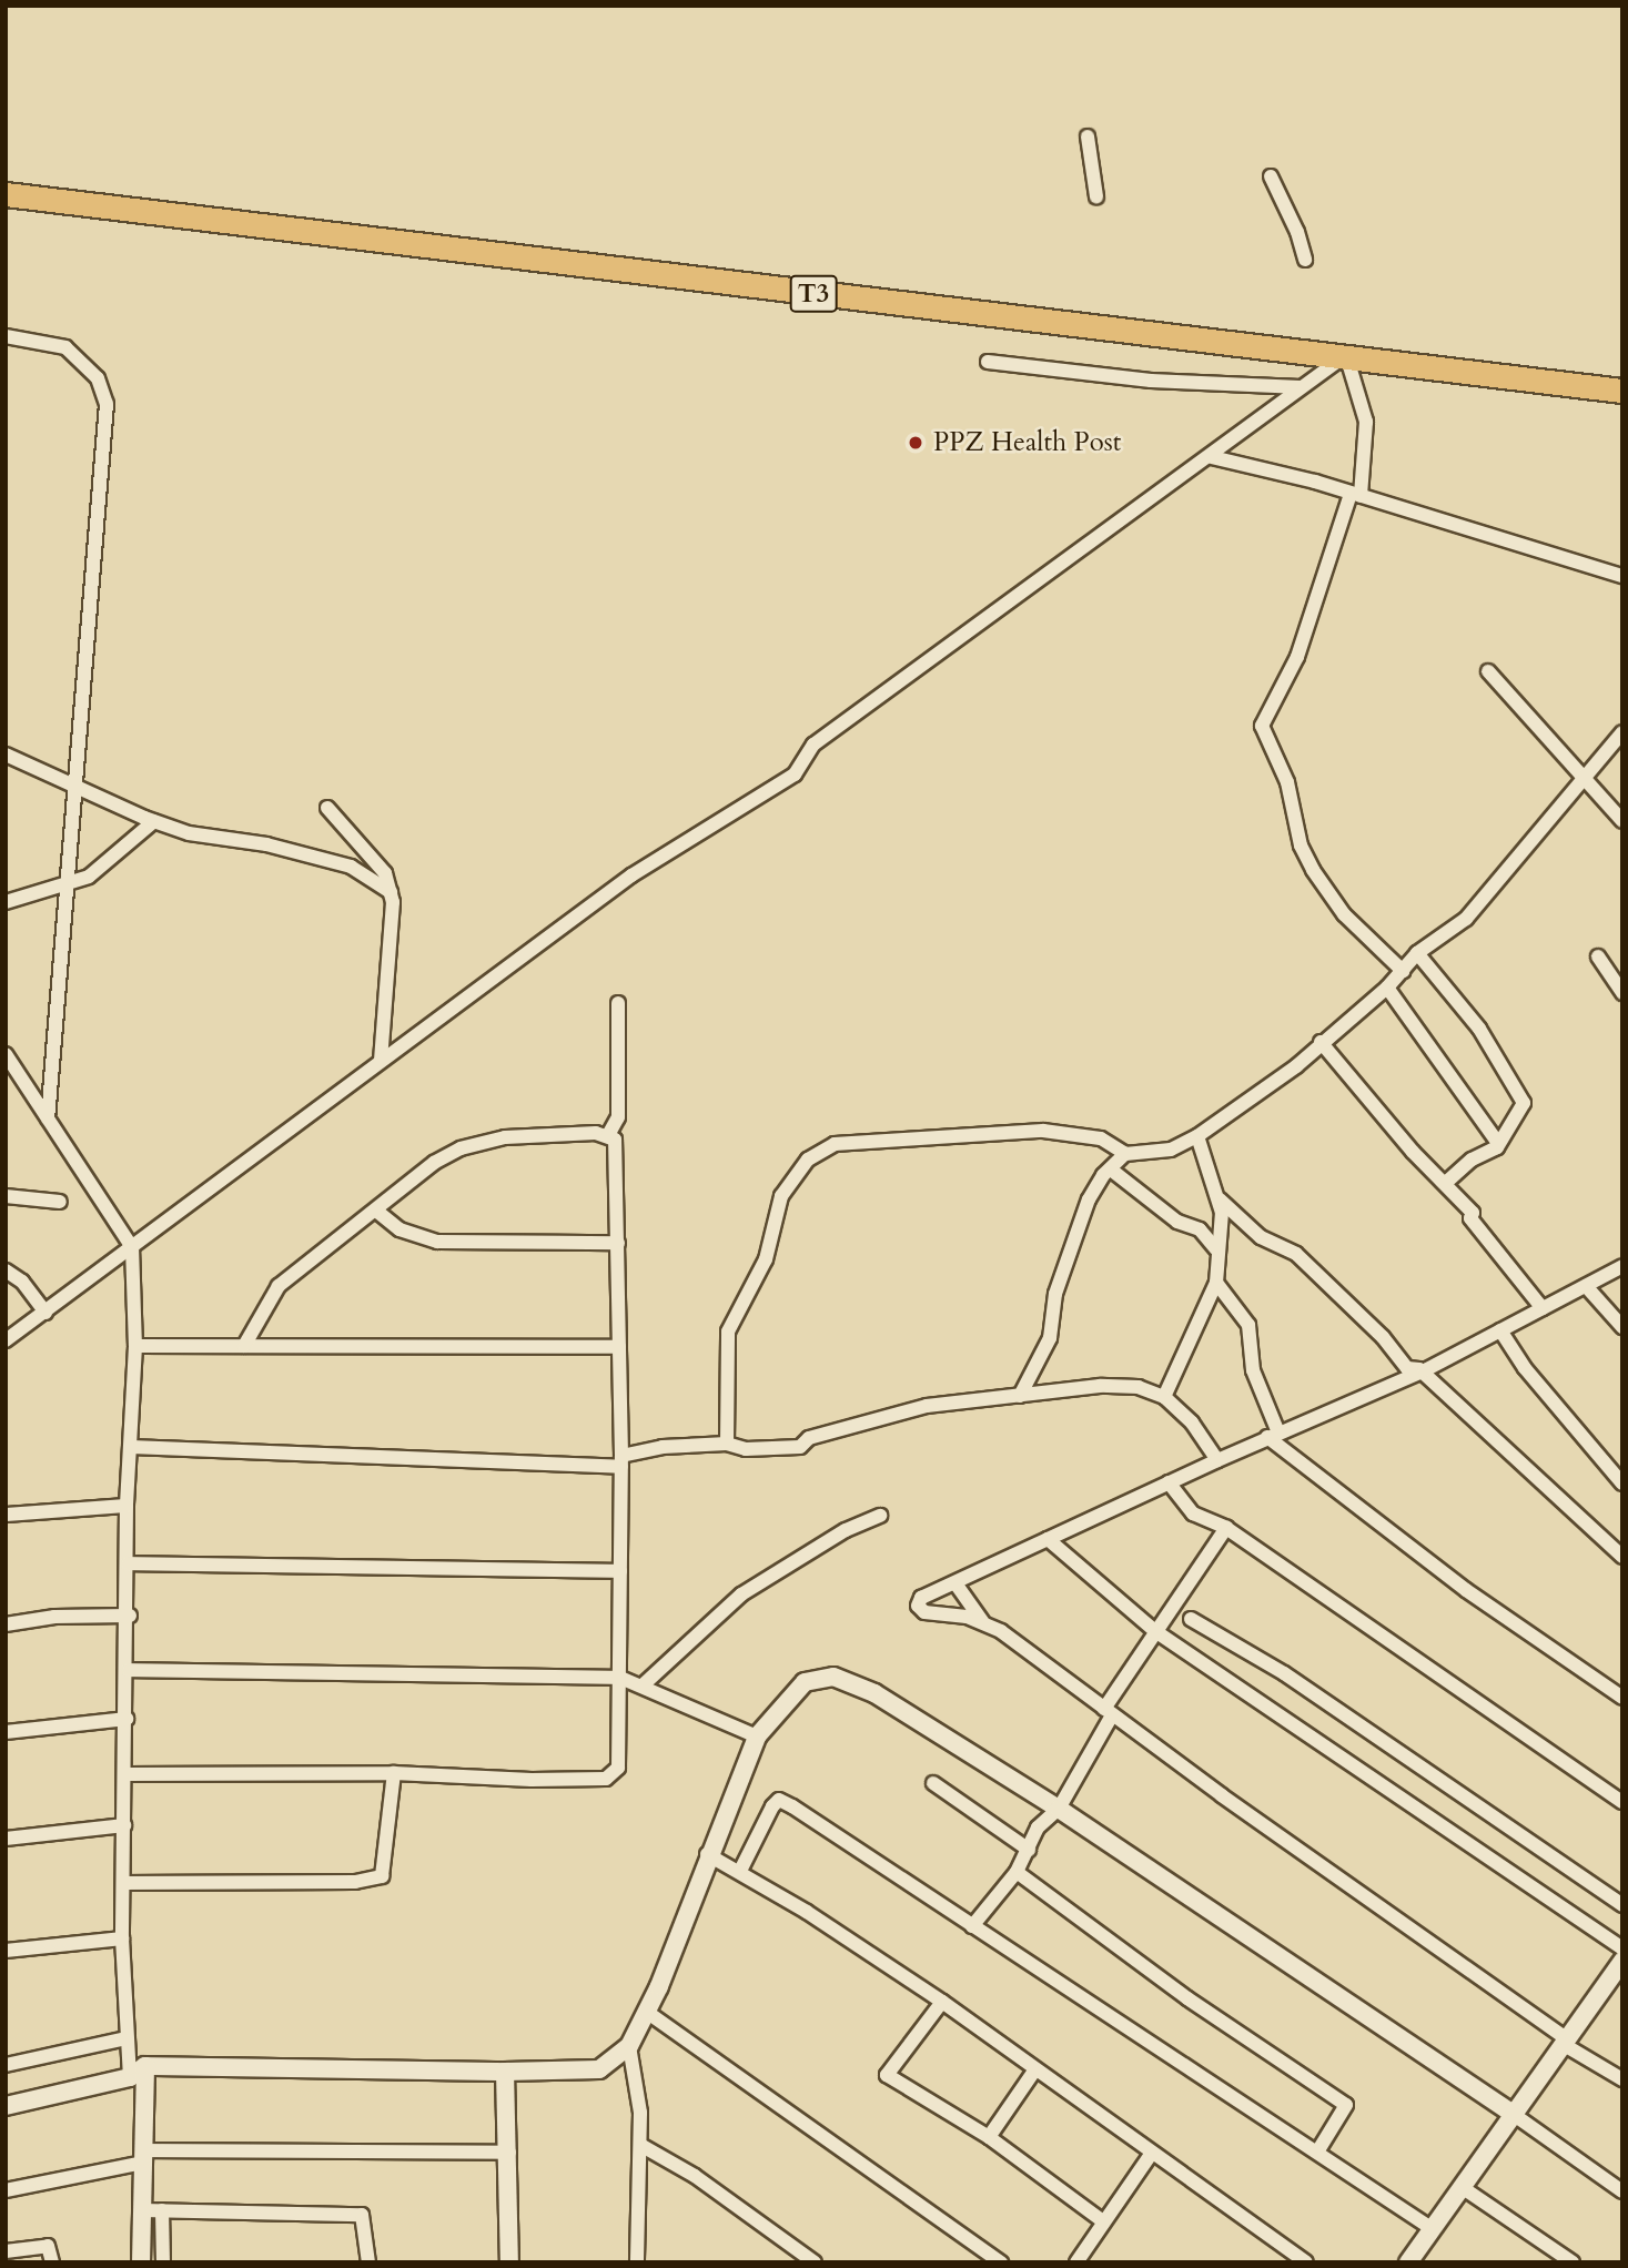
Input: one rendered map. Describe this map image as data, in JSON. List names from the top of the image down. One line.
{"streets":{"highway":["T3"]},"places":["PPZ Health Post"]}
